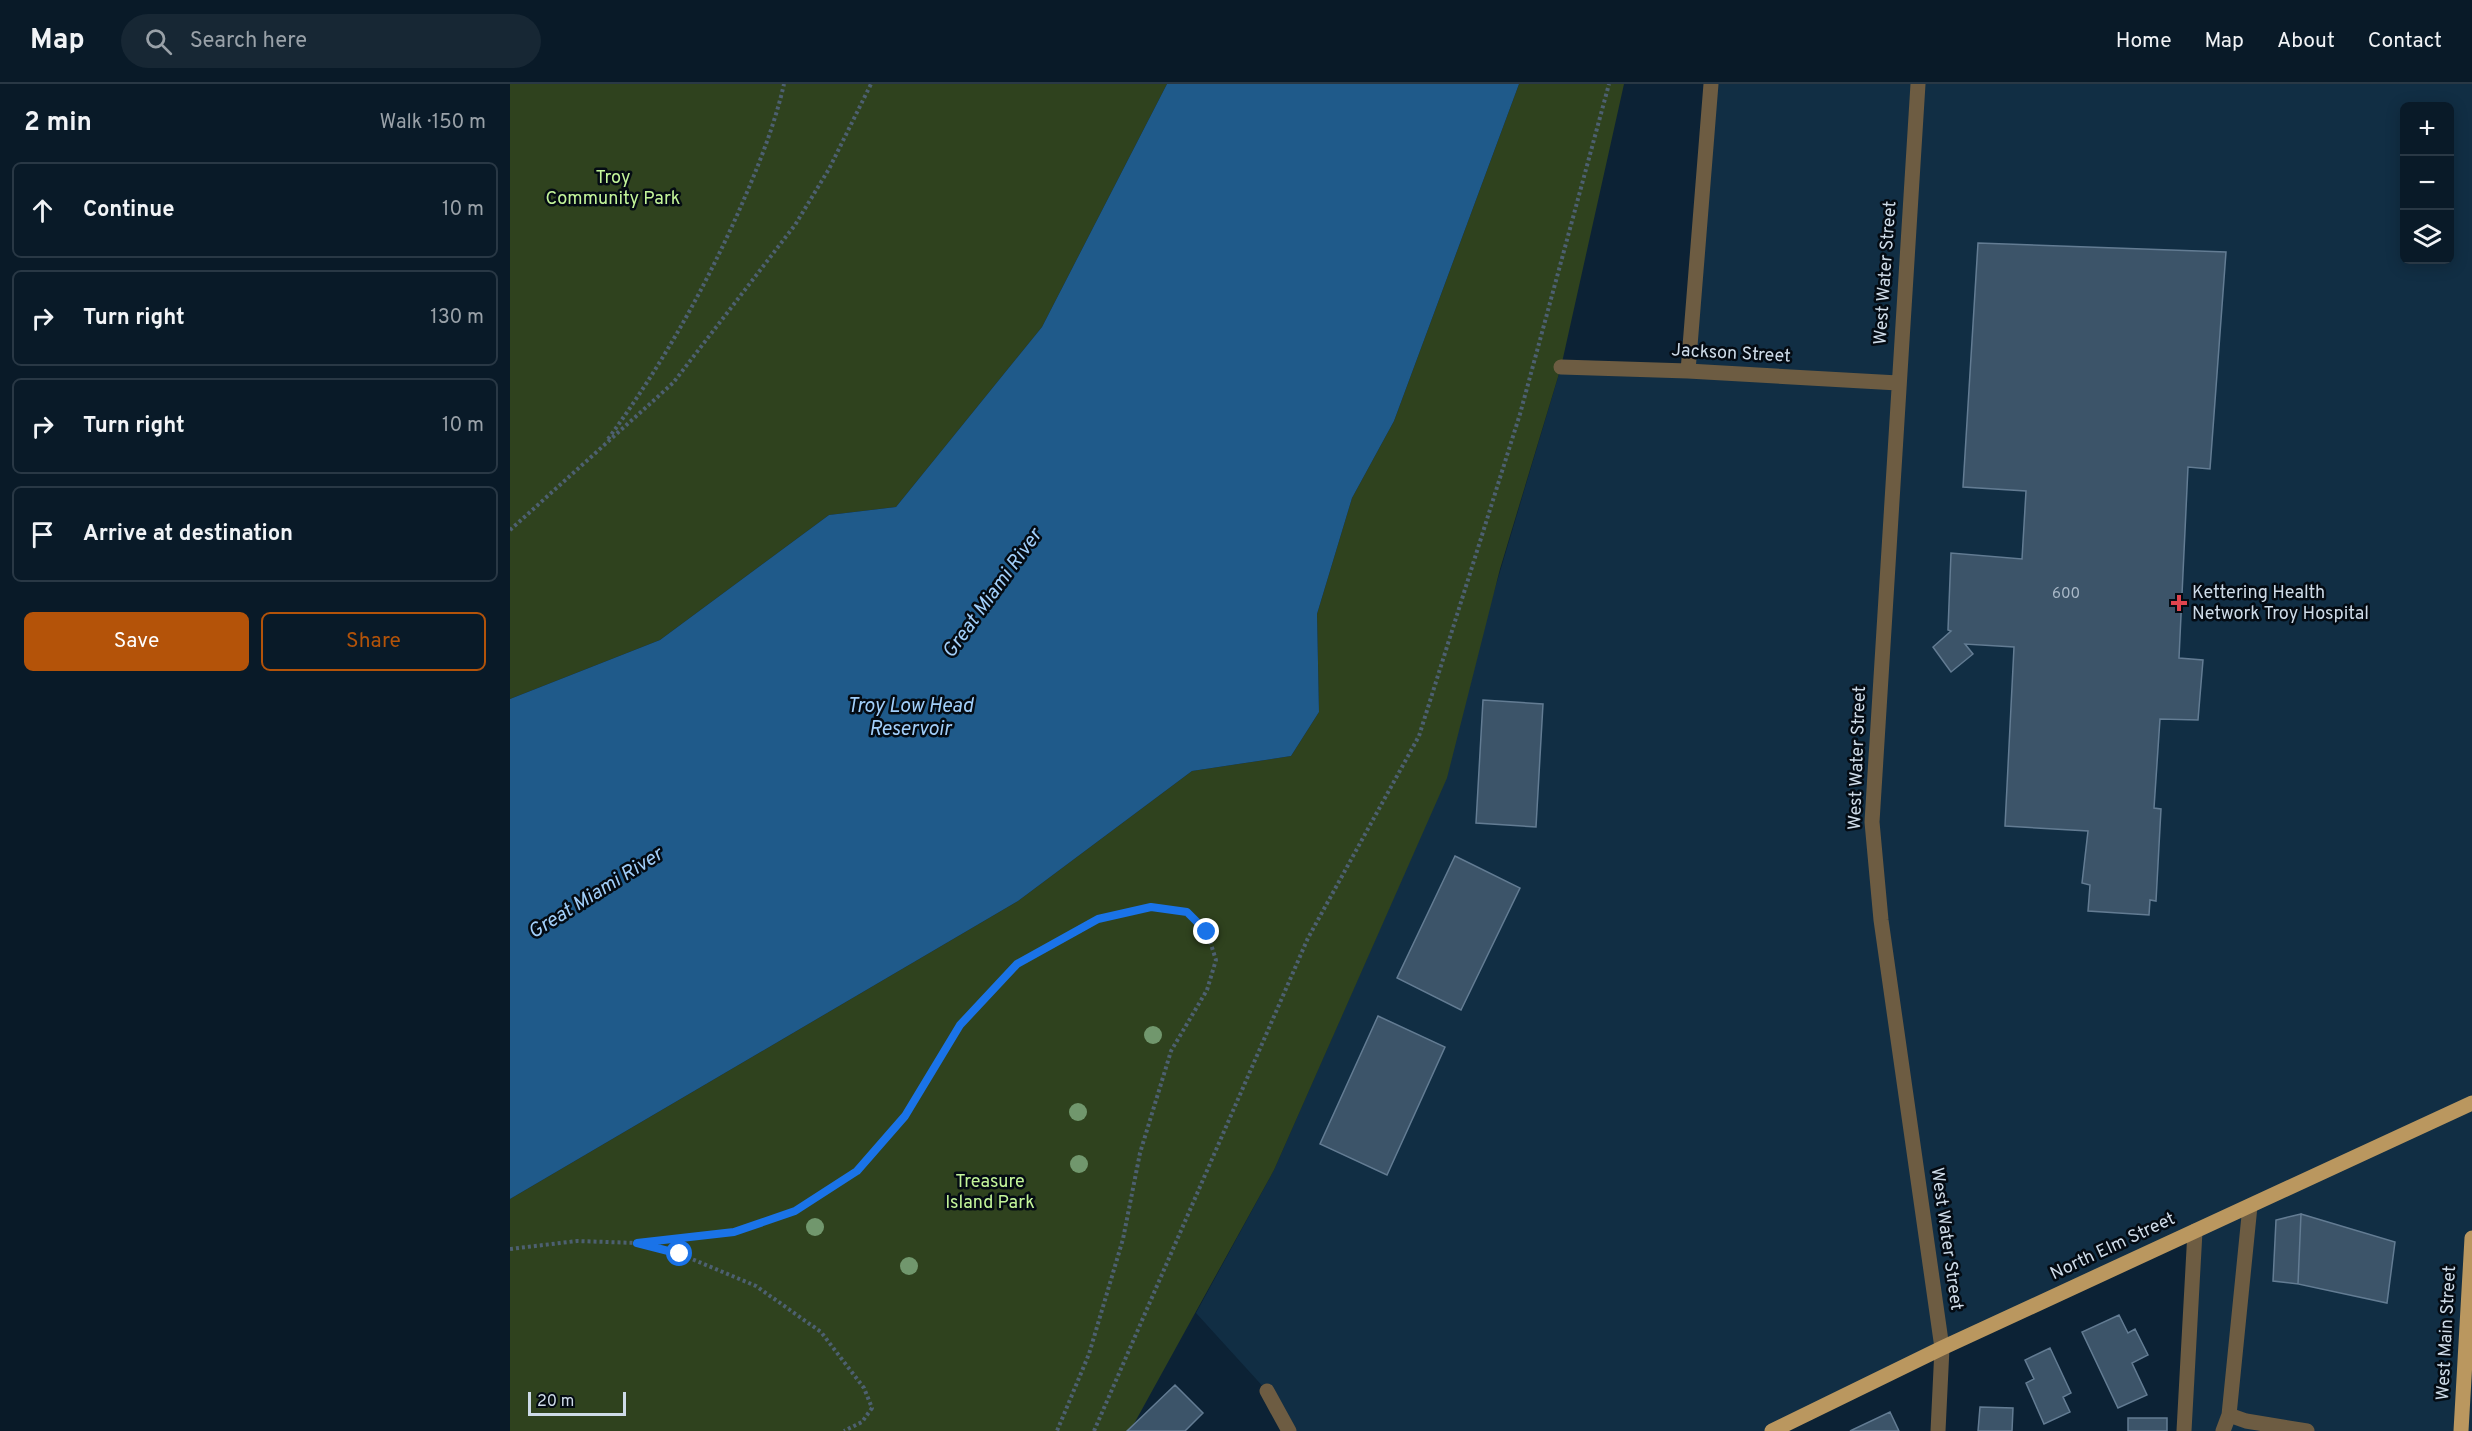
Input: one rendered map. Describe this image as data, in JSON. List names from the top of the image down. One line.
{"streets":{"main road":["North Elm Street","West Main Street"],"street":["West Water Street","Jackson Street"]},"crossings":[["West Water Street","Jackson Street"],["West Water Street","North Elm Street"]],"water":["Great Miami River","Troy Low Head Reservoir"],"parks":["Troy Community Park","Treasure Island Park"],"places":{"health":["Kettering Health Network Troy Hospital"]},"house_numbers":["600"],"scale_bar":"20 m","page":{"header":"Map","search":"Search here","nav":["Home","Map","About","Contact"],"heading":["2 min","Walk · 150 m"],"map_buttons":["+","−"],"list":[["Continue","10 m"],["Turn right","130 m"],["Turn right","10 m"],"Arrive at destination"],"buttons":["Save","Share"],"scale":"20 m"}}
